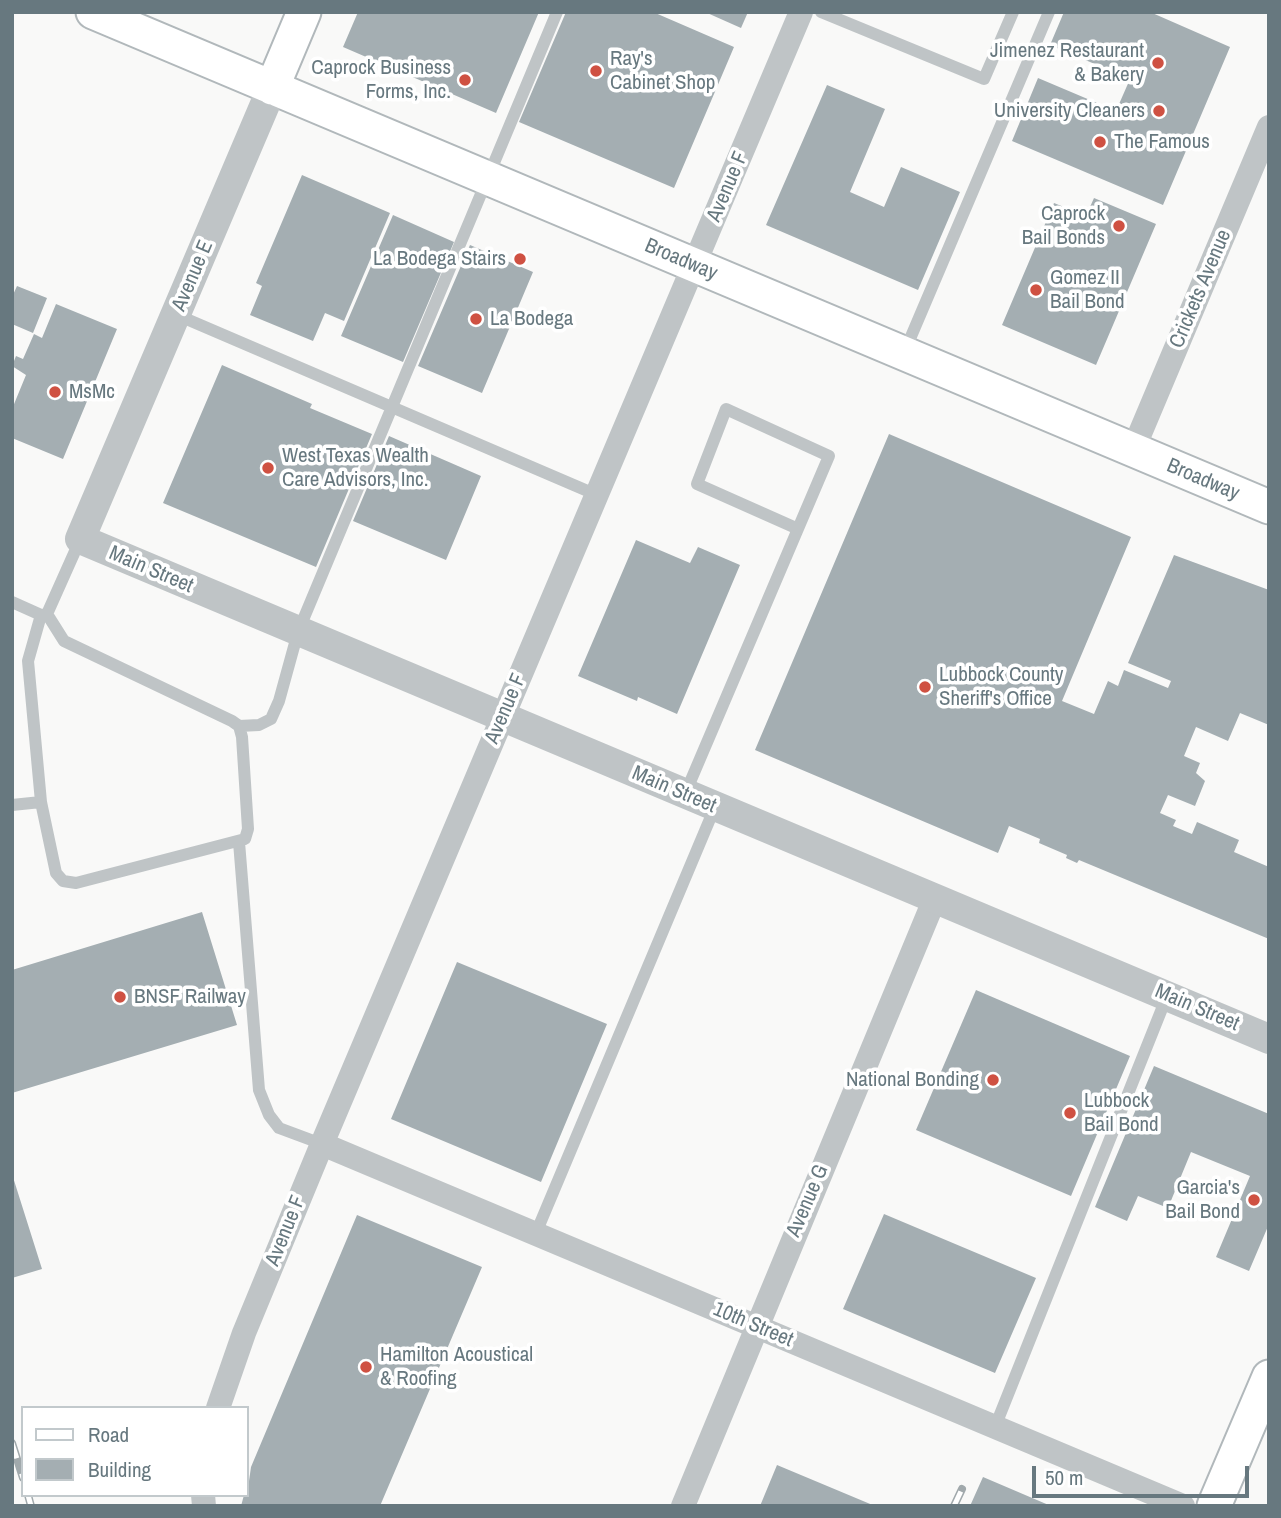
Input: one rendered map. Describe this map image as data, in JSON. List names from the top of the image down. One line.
{"streets":{"main road":["Broadway","Avenue E"],"street":["Avenue F","Crickets Avenue","Main Street","Avenue G","10th Street"]},"crossings":[["Avenue F","Broadway"],["Avenue F","Main Street"],["Avenue F","10th Street"],["Broadway","Avenue E"],["Broadway","Crickets Avenue"],["Avenue E","Main Street"],["Main Street","Avenue G"],["Avenue G","10th Street"]],"places":["Jimenez Restaurant & Bakery","Ray's Cabinet Shop","Caprock Business Forms, Inc.","University Cleaners","The Famous","Caprock Bail Bonds","La Bodega Stairs","Gomez II Bail Bond","La Bodega","MsMc","West Texas Wealth Care Advisors, Inc.","Lubbock County Sheriff's Office","BNSF Railway","National Bonding","Lubbock Bail Bond","Garcia's Bail Bond","Hamilton Acoustical & Roofing"],"legend":["Road","Building"],"scale_bar":"50 m"}
